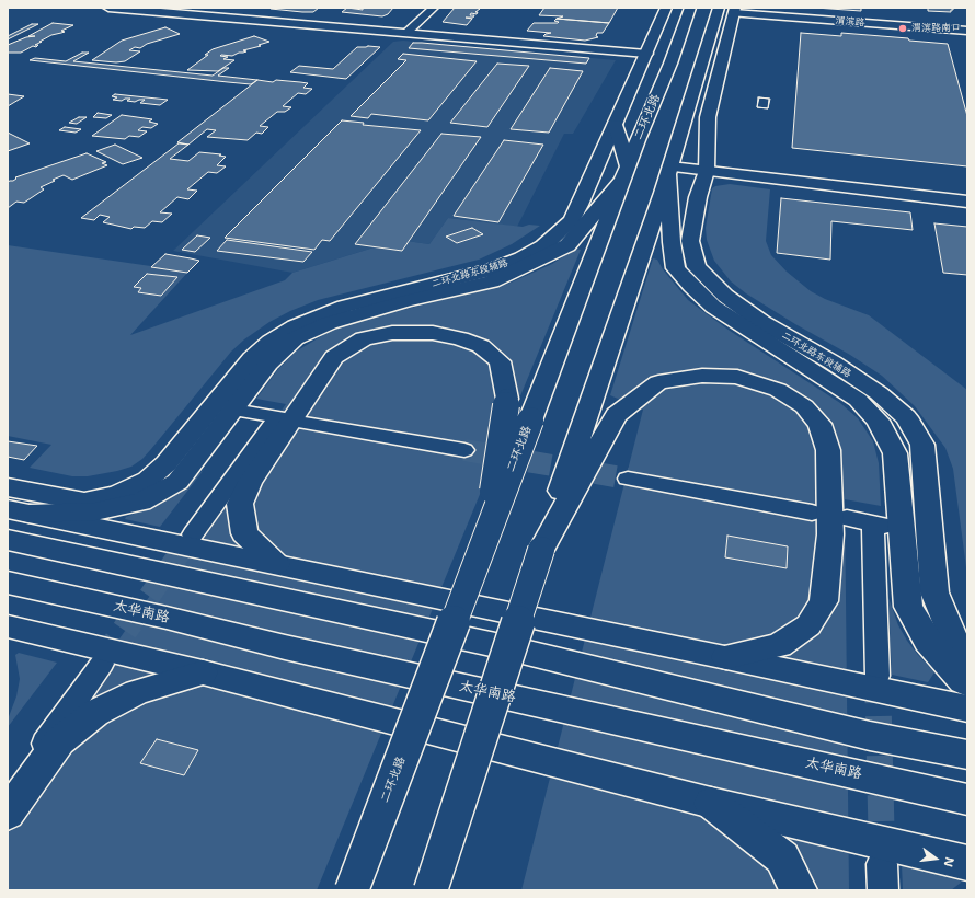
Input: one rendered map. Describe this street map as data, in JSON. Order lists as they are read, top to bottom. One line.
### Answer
{"streets":{"main road":["渭滨路","二环北路","二环北路东段辅路","太华南路"]},"crossings":[["渭滨路","二环北路东段辅路"]],"places":["渭滨路南口"],"north":"right"}
